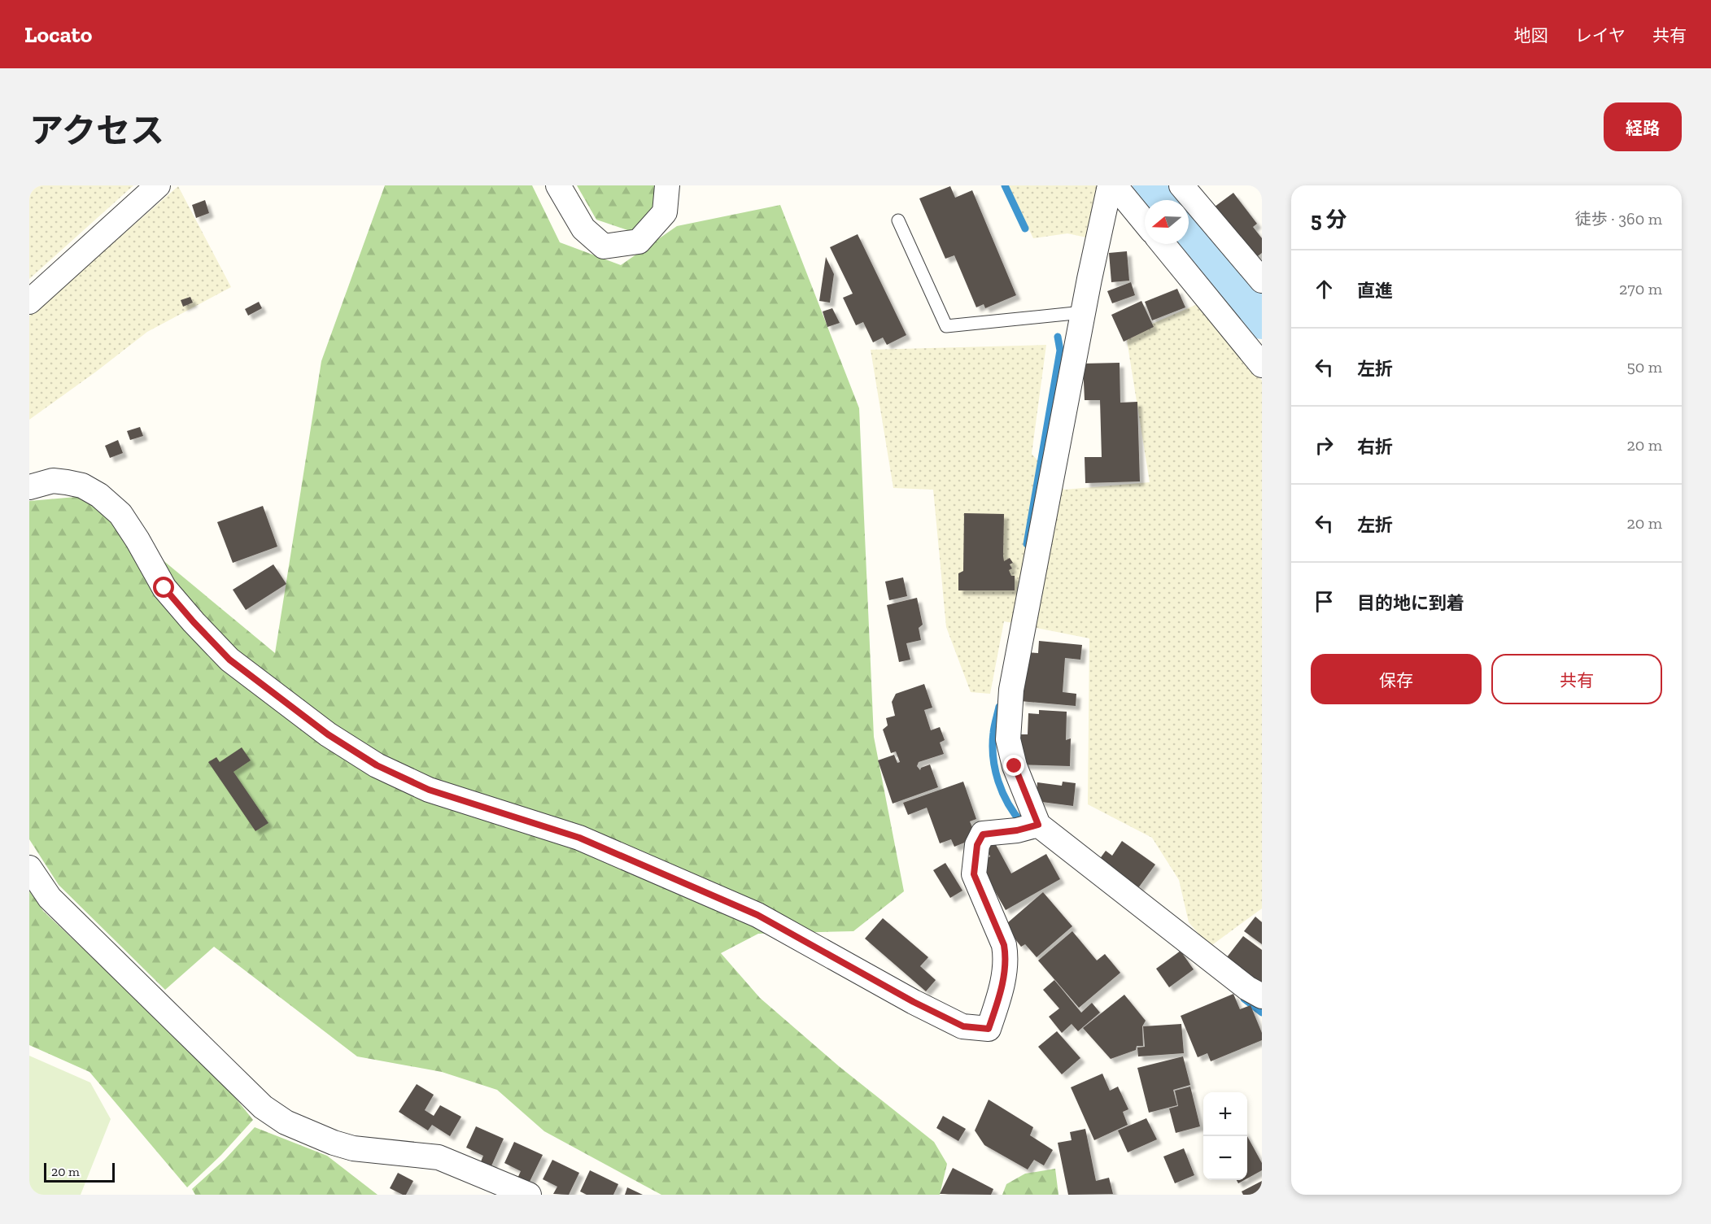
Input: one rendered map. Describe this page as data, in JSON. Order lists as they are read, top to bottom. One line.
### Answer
{"scale_bar":"20 m","north":"left","page":{"header":"Locato","nav":["地図","レイヤ","共有"],"title":"アクセス","buttons":["経路",["保存","共有"]],"heading":["5 分","徒歩 · 360 m"],"list":[["直進","270 m"],["左折","50 m"],["右折","20 m"],["左折","20 m"],"目的地に到着"],"map_buttons":["+","−"],"scale":"20 m"}}
